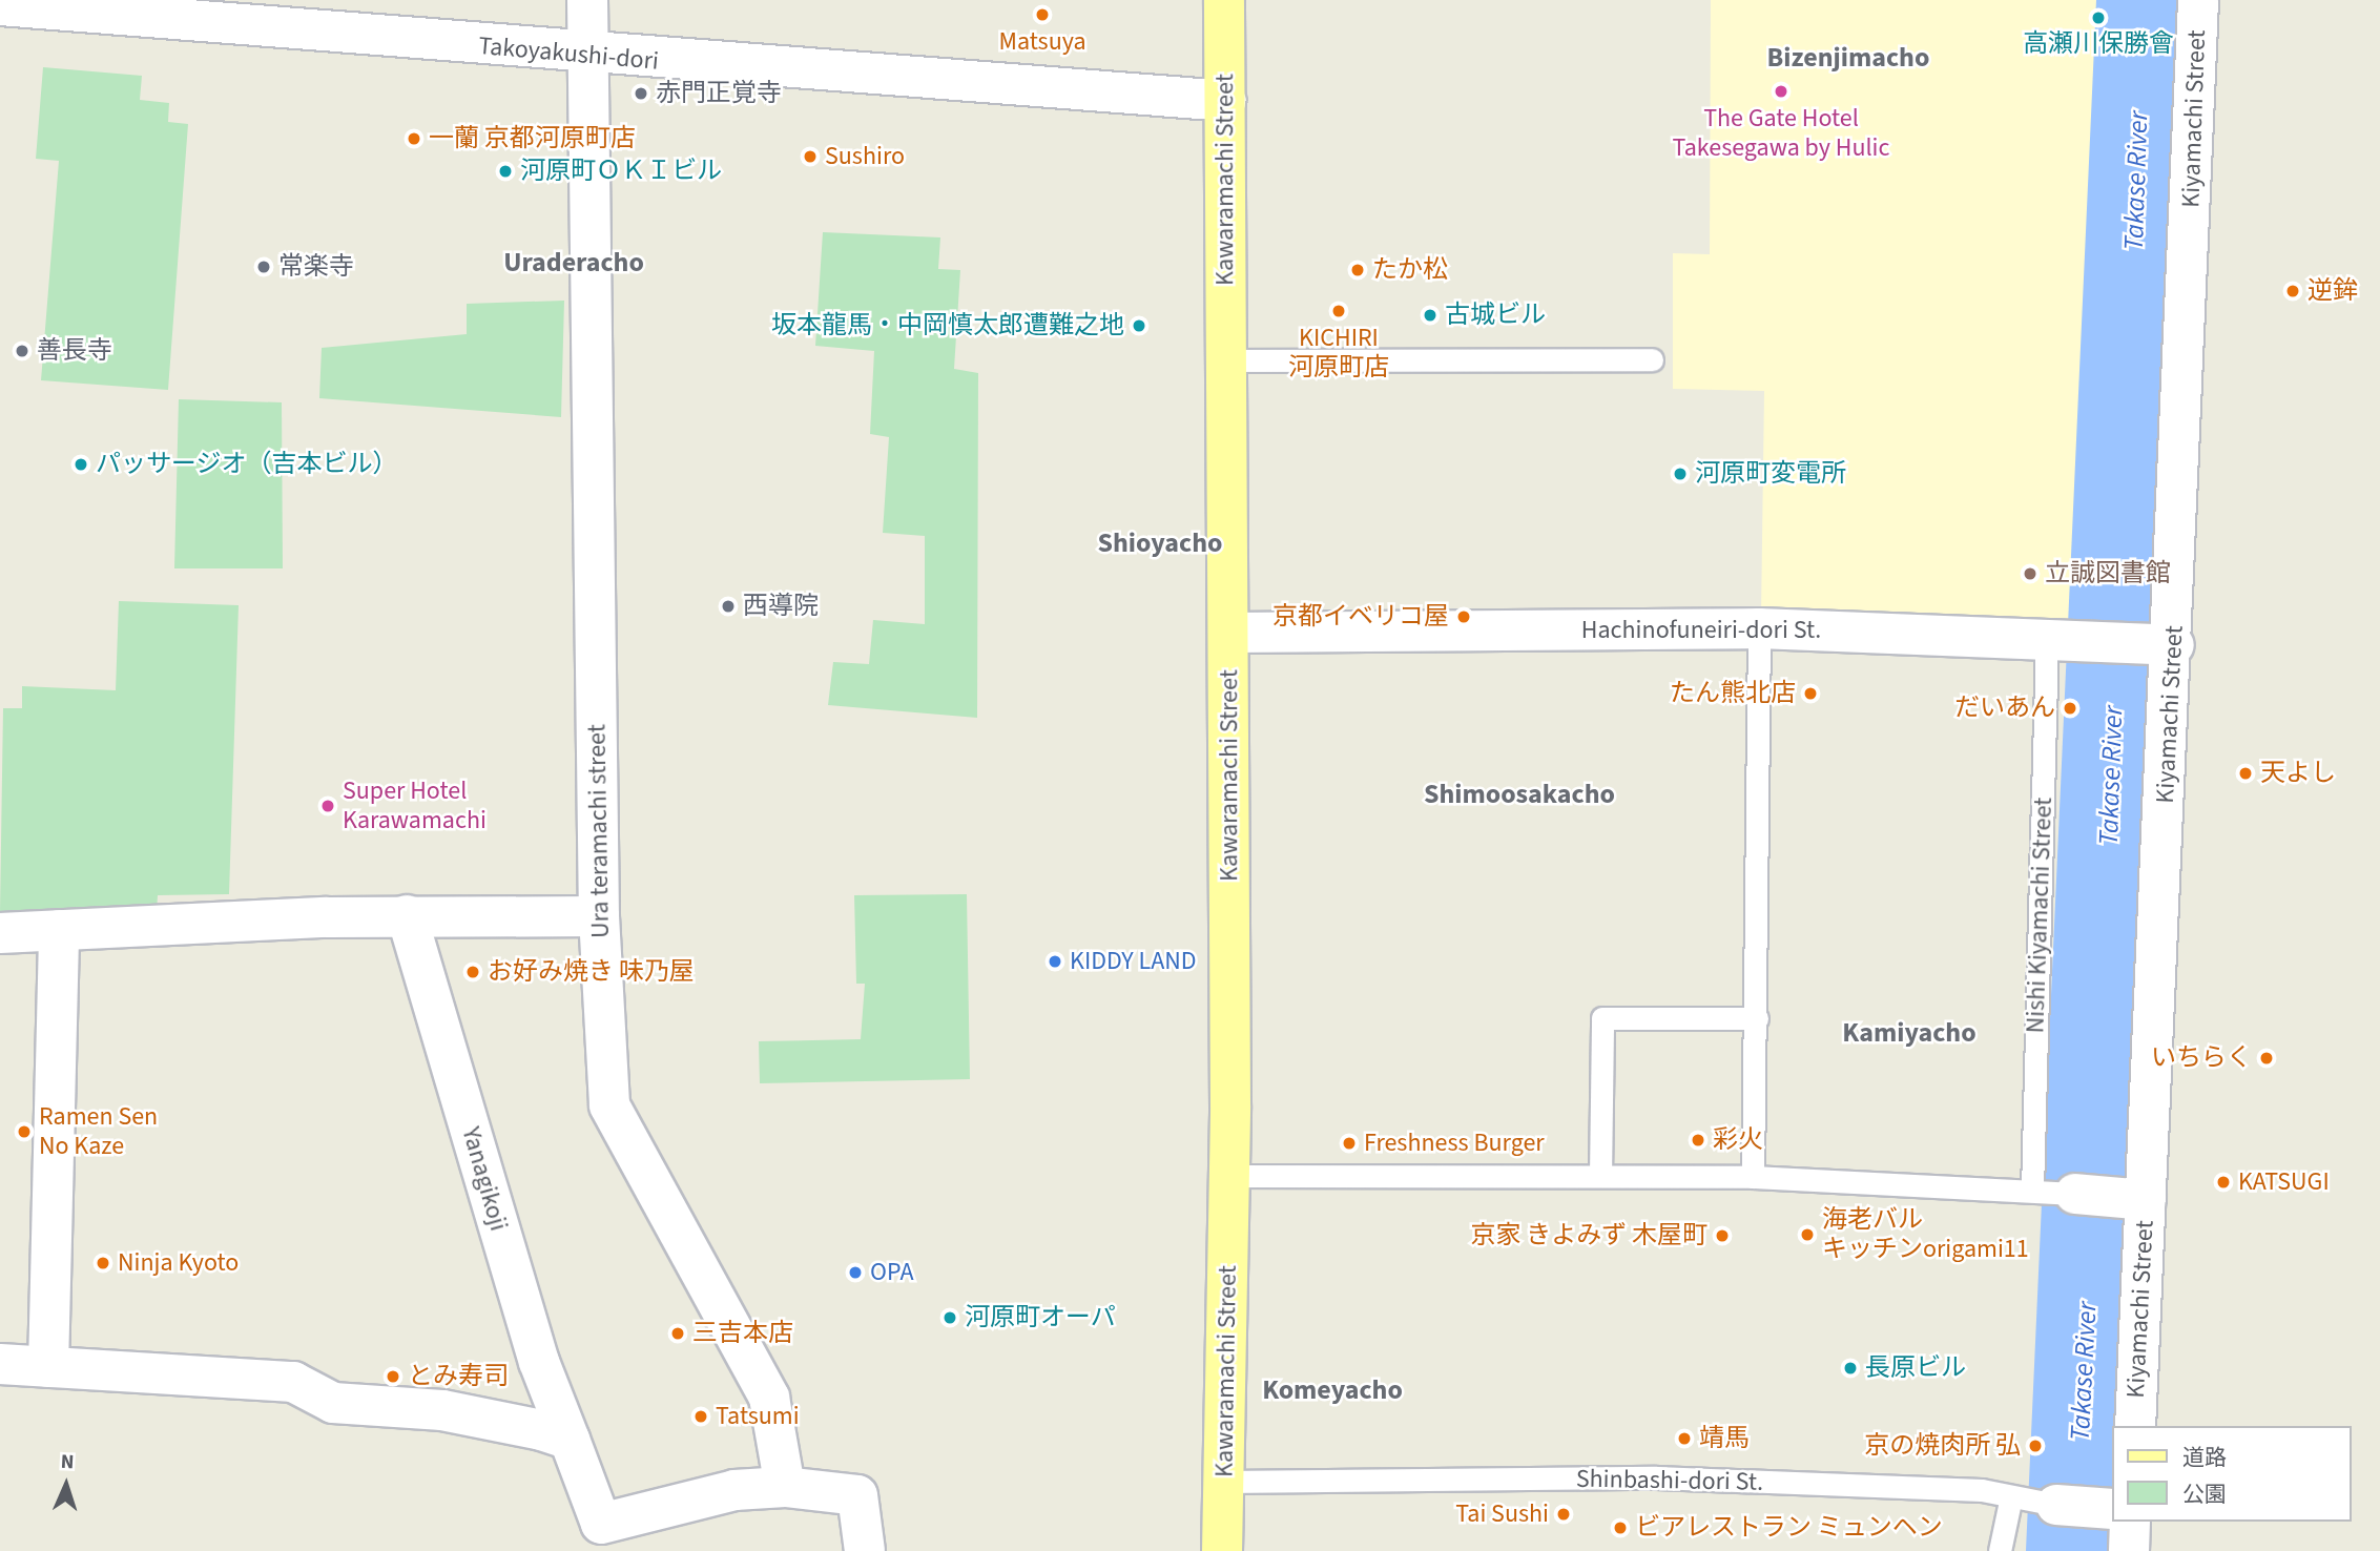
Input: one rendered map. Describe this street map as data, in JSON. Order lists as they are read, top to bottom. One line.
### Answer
{"streets":{"main road":["Kawaramachi Street"],"street":["Takoyakushi-dori","Kiyamachi Street","Hachinofuneiri-dori St.","Ura teramachi street","Yanagikoji"],"lane":["Nishi Kiyamachi Street","Shinbashi-dori St."]},"crossings":[["Takoyakushi-dori","Kawaramachi Street"],["Takoyakushi-dori","Ura teramachi street"],["Kiyamachi Street","Hachinofuneiri-dori St."],["Kawaramachi Street","Hachinofuneiri-dori St."],["Kawaramachi Street","Shinbashi-dori St."],["Hachinofuneiri-dori St.","Nishi Kiyamachi Street"],["Ura teramachi street","Yanagikoji"]],"districts":["Bizenjimacho","Uraderacho","Shioyacho","Shimoosakacho","Kamiyacho","Komeyacho"],"water":["Takase River"],"places":["Matsuya","高瀬川保勝會","The Gate Hotel Takesegawa by Hulic","赤門正覚寺","一蘭 京都河原町店","Sushiro","河原町ＯＫＩビル","常楽寺","たか松","逆鉾","KICHIRI 河原町店","古城ビル","坂本龍馬・中岡慎太郎遭難之地","善長寺","パッサージオ（吉本ビル）","河原町変電所","立誠図書館","西導院","京都イベリコ屋","たん熊北店","だいあん","天よし","Super Hotel Karawamachi","KIDDY LAND","お好み焼き 味乃屋","いちらく","Ramen Sen No Kaze","彩火","Freshness Burger","KATSUGI","海老バル キッチンorigami11","京家 きよみず 木屋町","Ninja Kyoto","OPA","河原町オーパ","三吉本店","長原ビル","とみ寿司","Tatsumi","靖馬","京の焼肉所 弘","Tai Sushi","ビアレストラン ミュンヘン"],"legend":["道路","公園"],"north":"top"}
